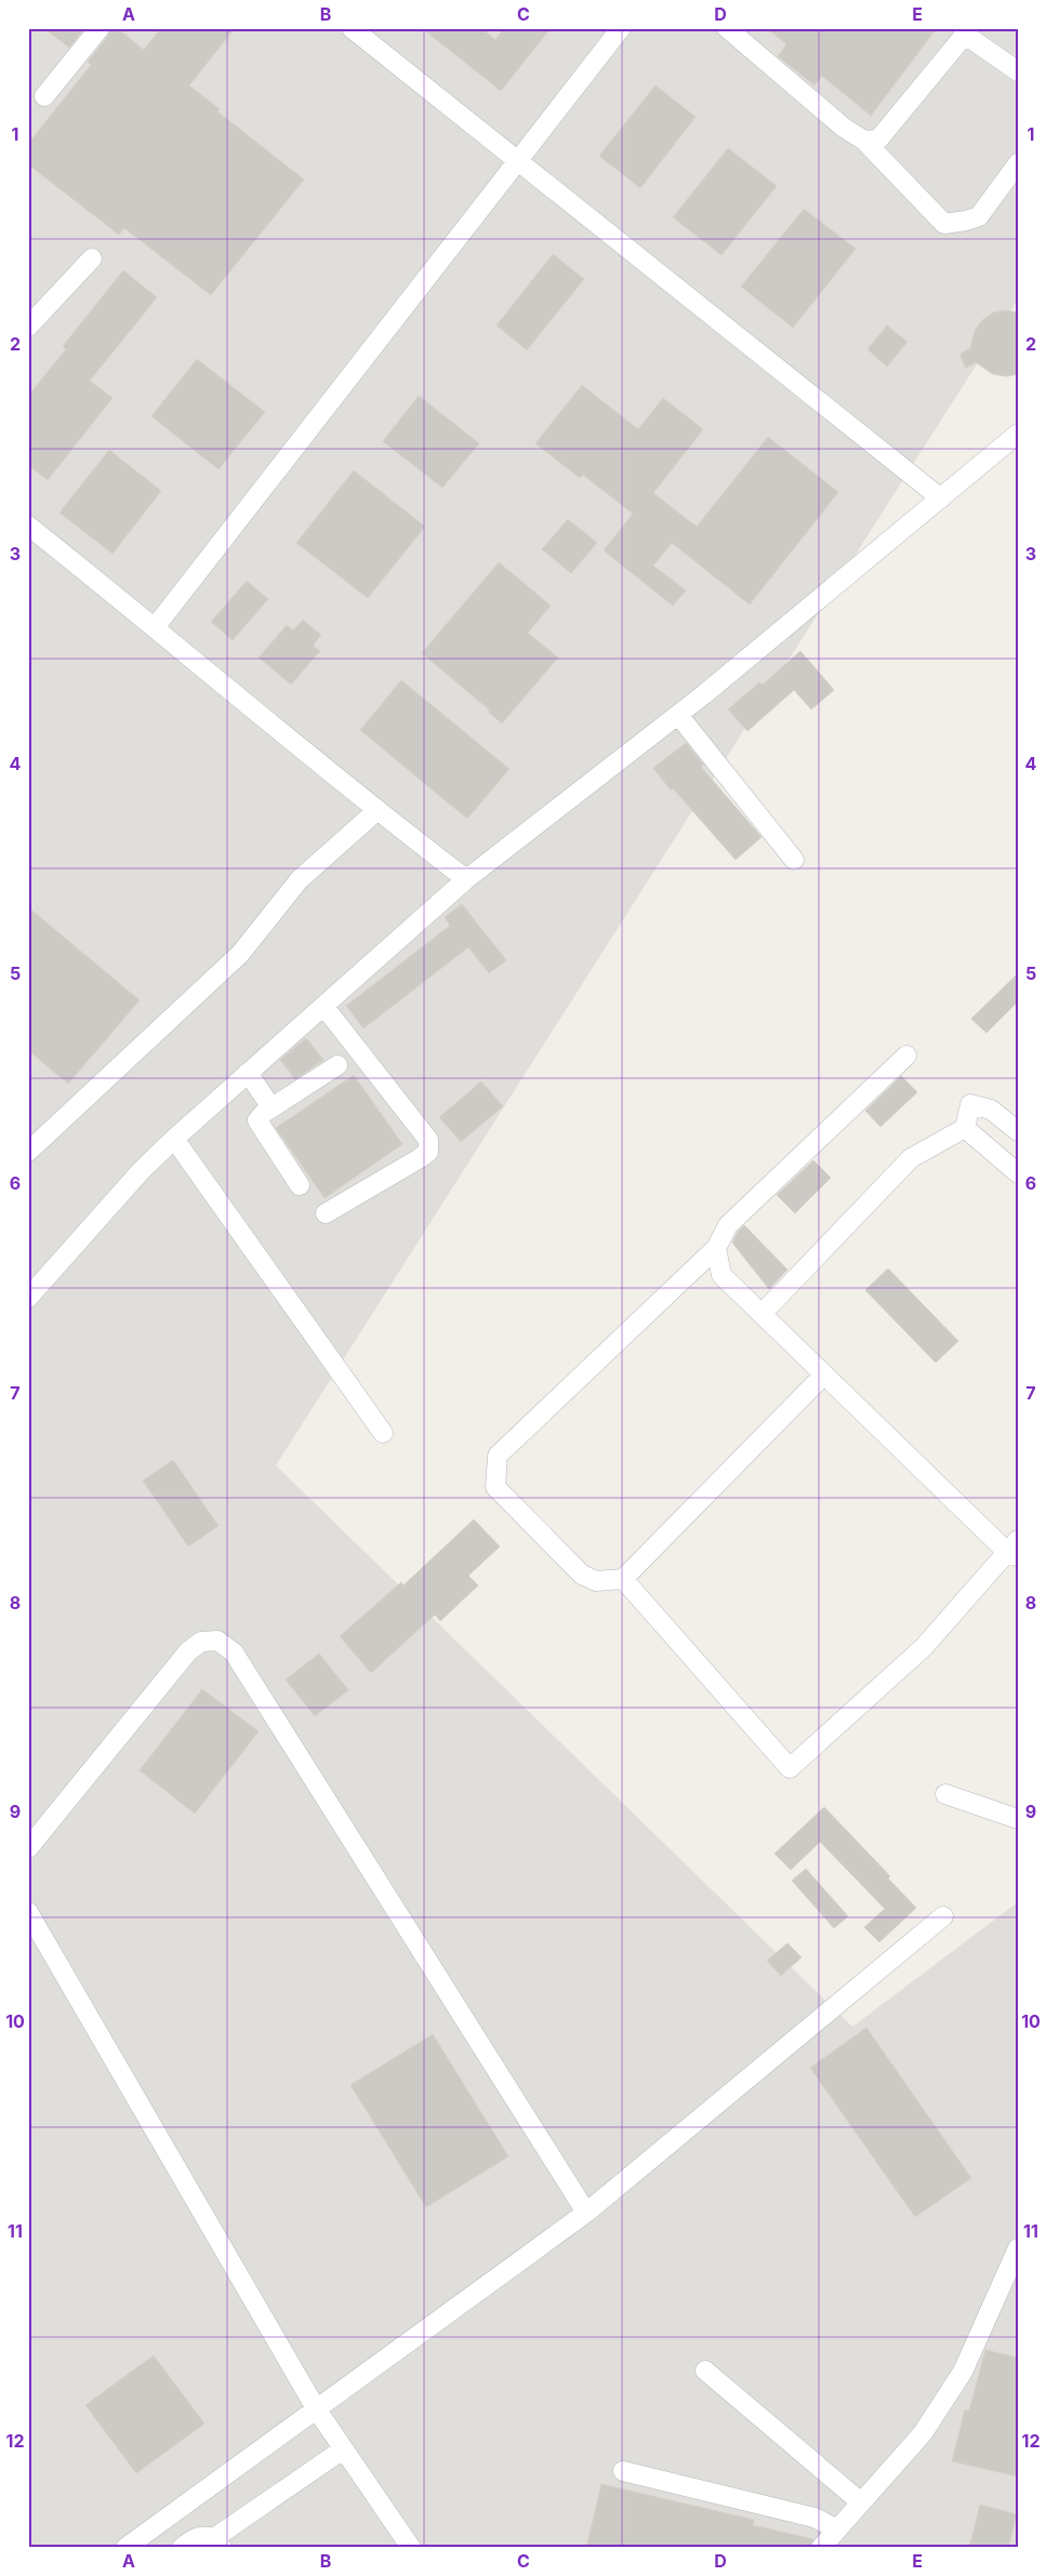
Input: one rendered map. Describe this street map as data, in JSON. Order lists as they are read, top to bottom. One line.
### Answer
{"grid":{"columns":["A","B","C","D","E"],"rows":["1","2","3","4","5","6","7","8","9","10","11","12"]}}
